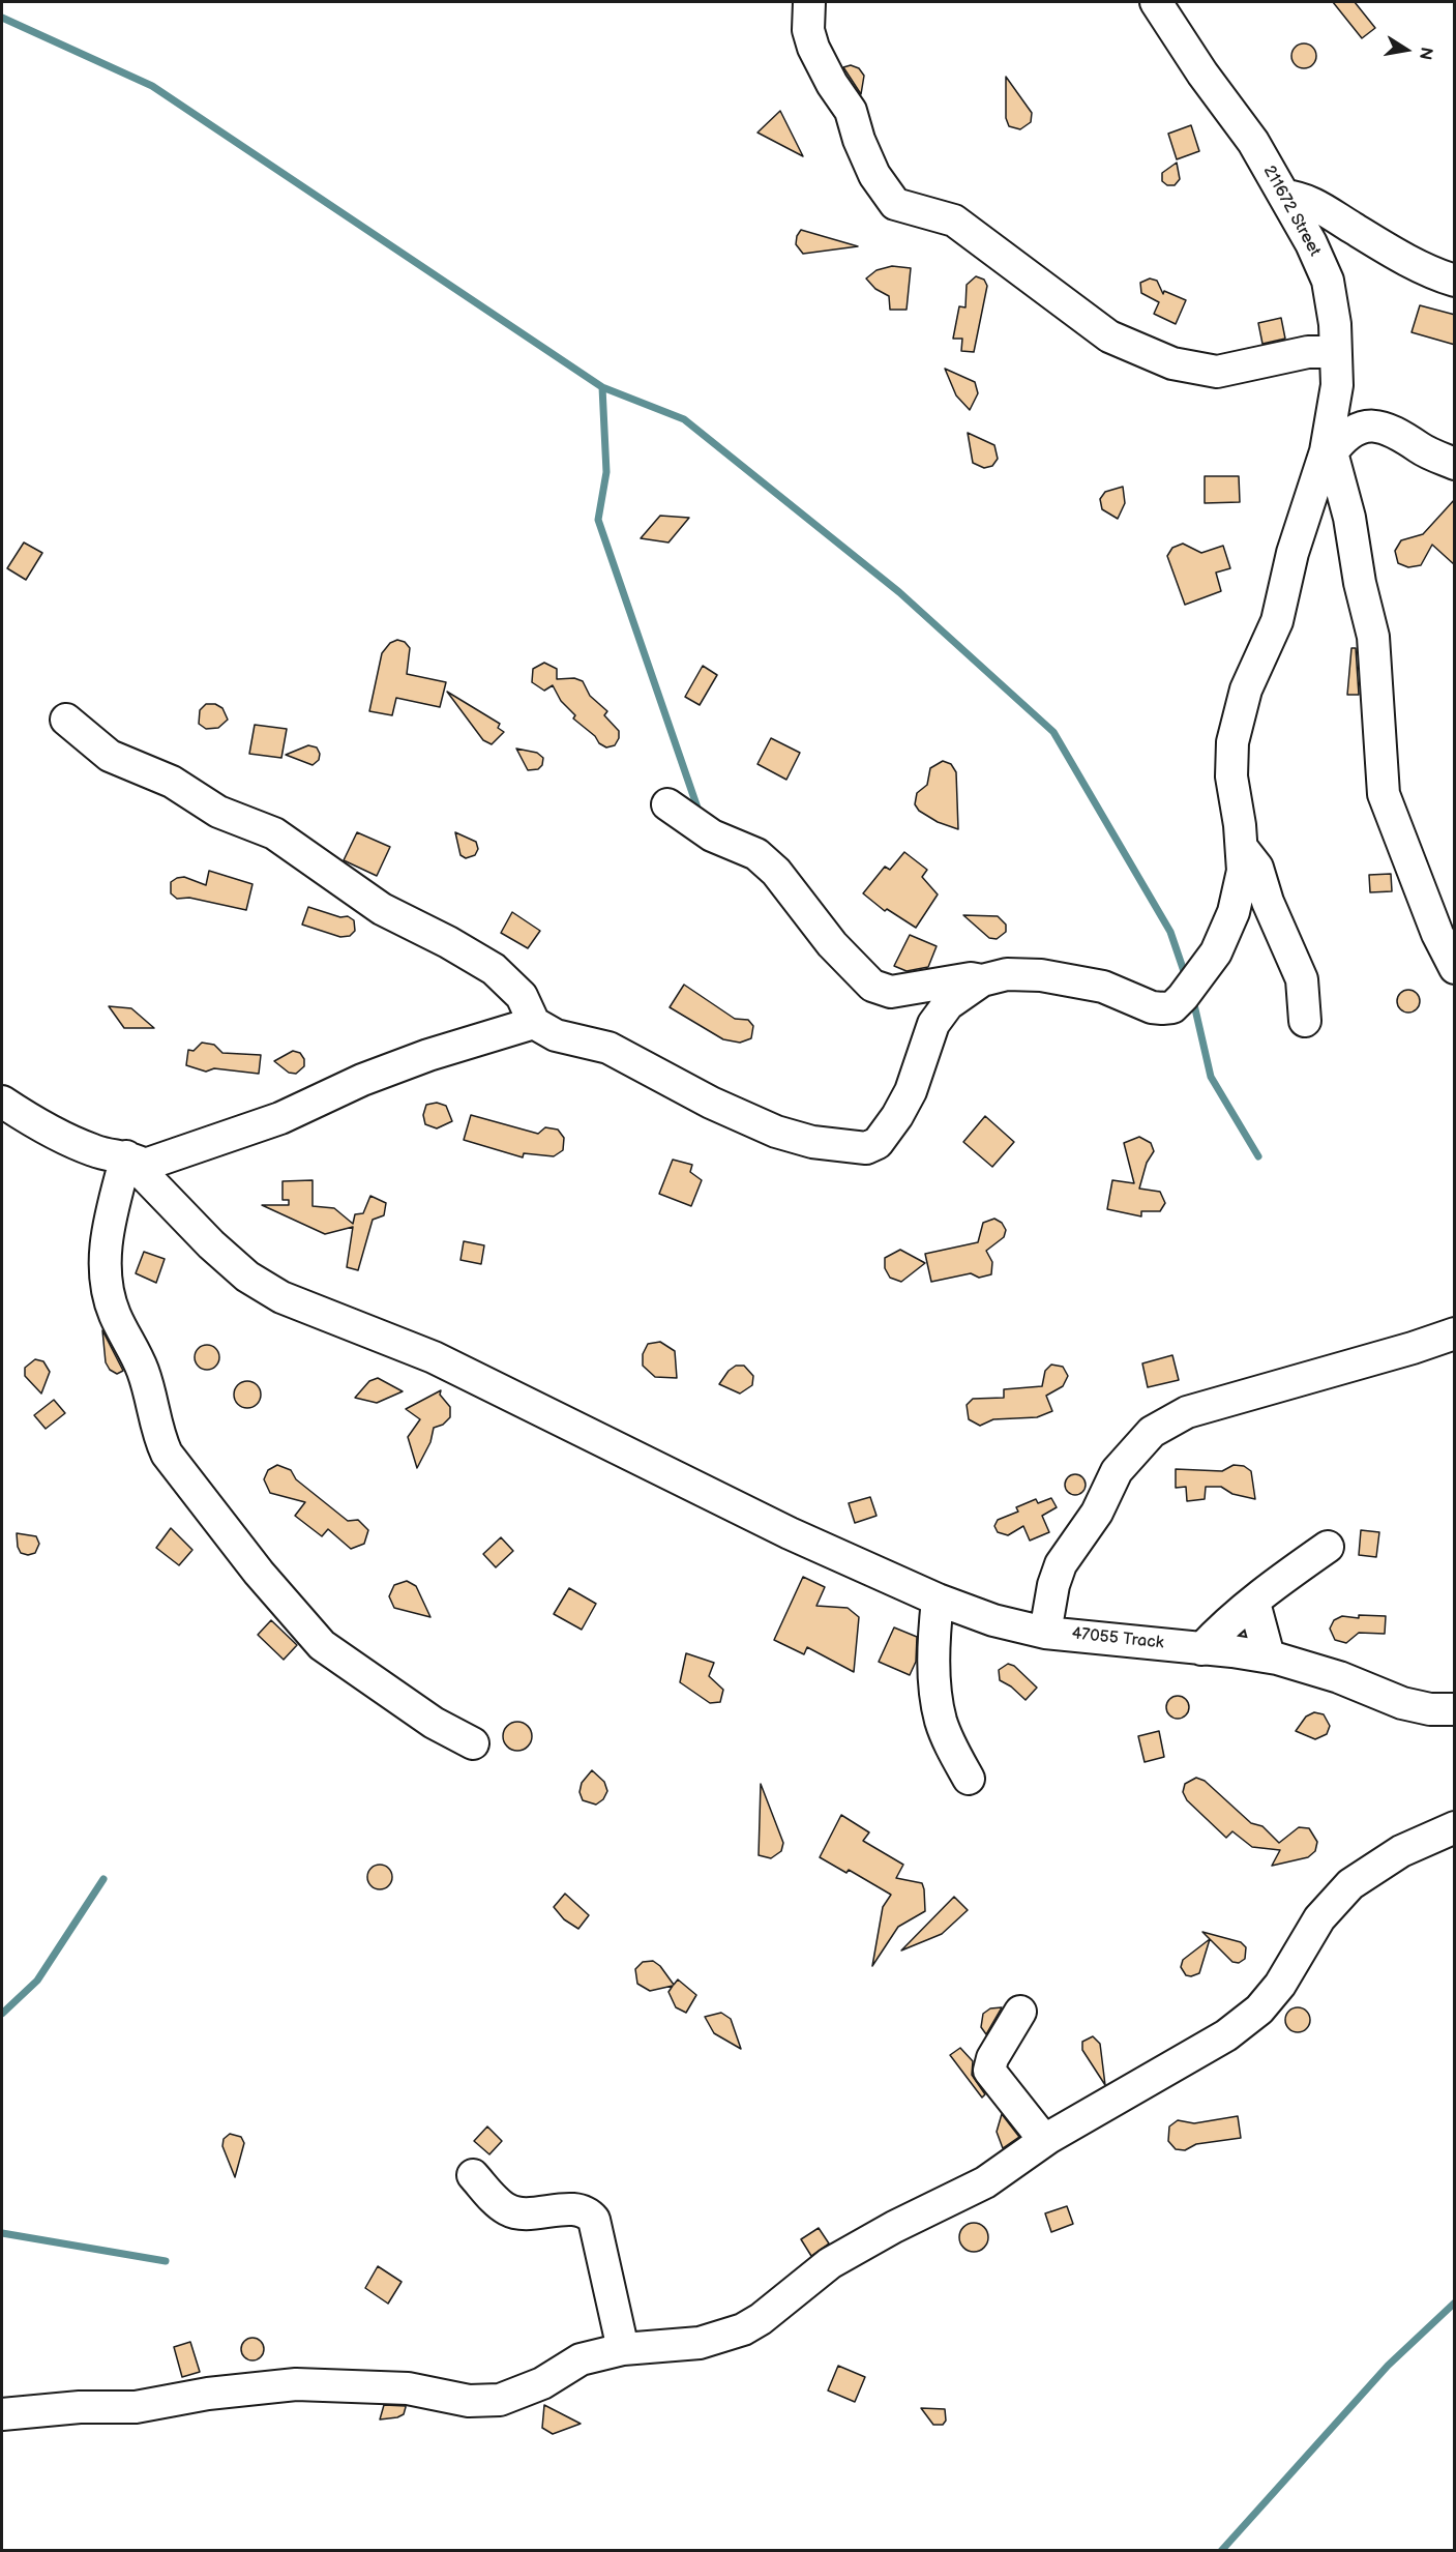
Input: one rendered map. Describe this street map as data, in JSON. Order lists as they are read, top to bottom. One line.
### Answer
{"streets":{"street":["211672 Street","47055 Track"]},"north":"right"}
